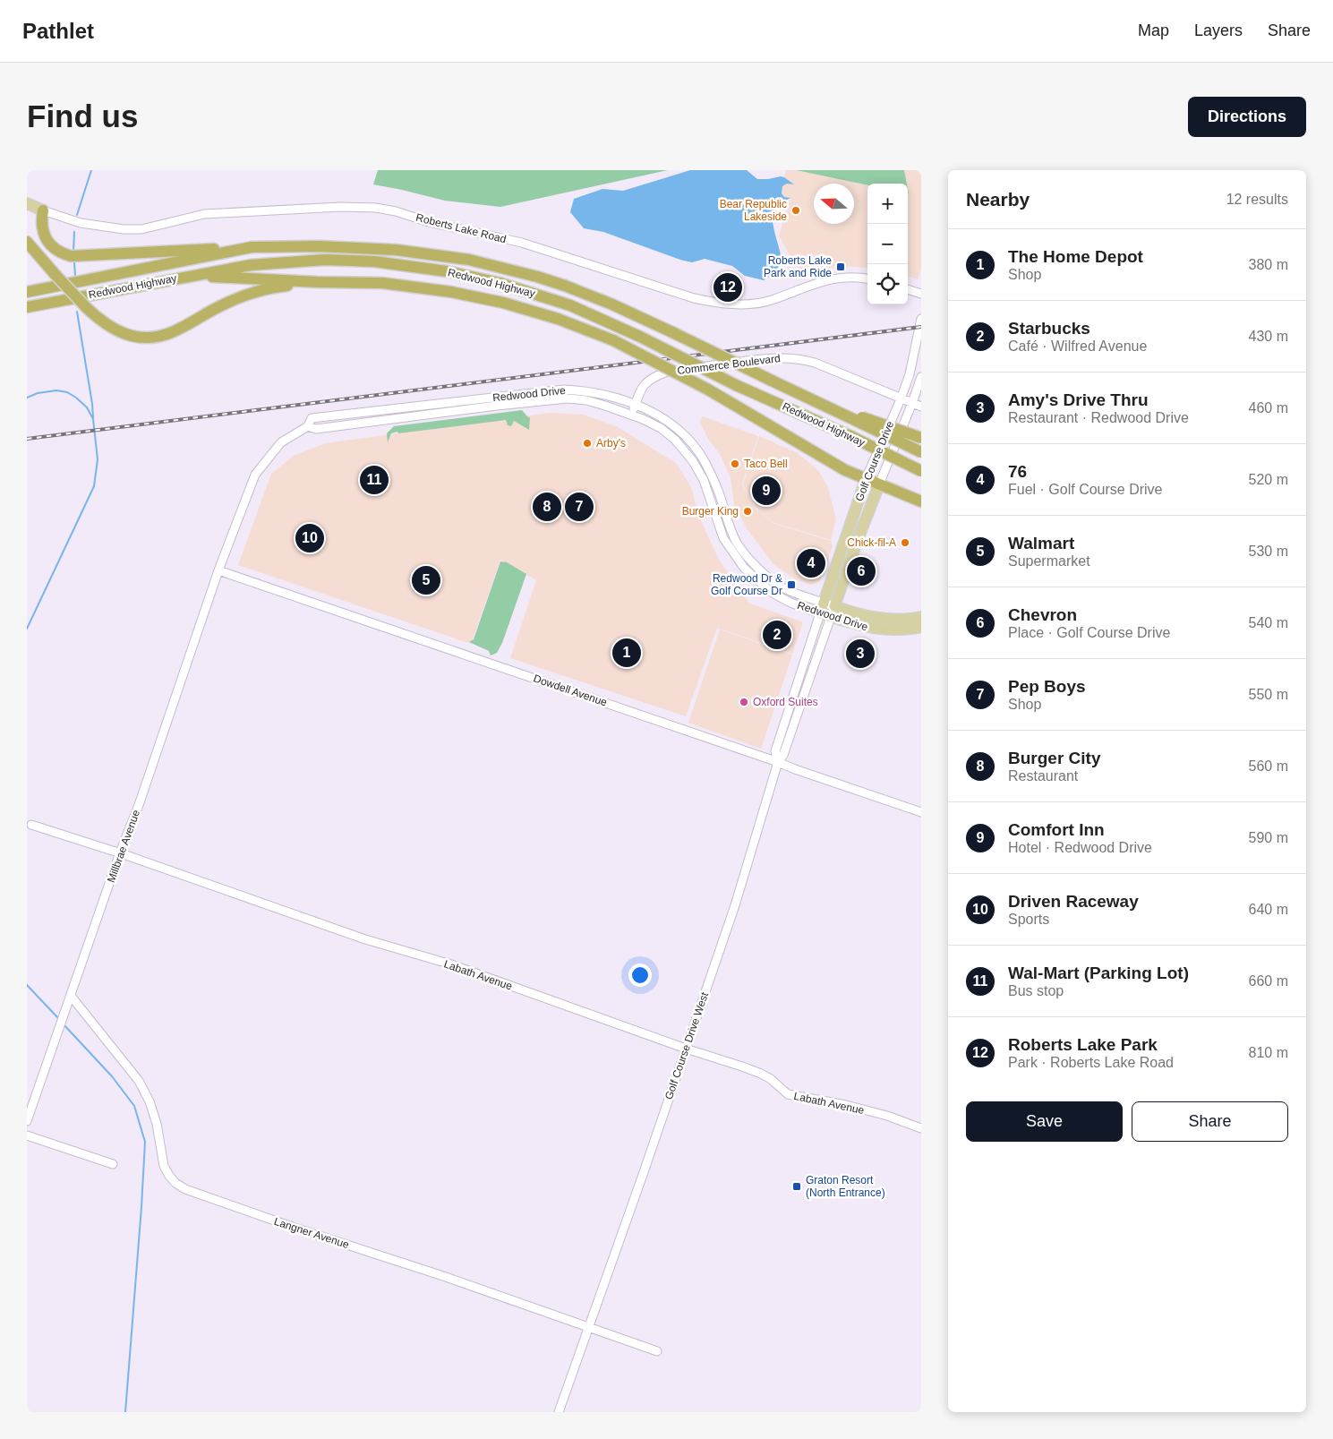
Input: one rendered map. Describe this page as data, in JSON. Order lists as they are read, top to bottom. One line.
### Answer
{"streets":{"highway":["Redwood Highway"],"main road":["Redwood Drive","Golf Course Drive"],"street":["Roberts Lake Road","Commerce Boulevard","Dowdell Avenue","Millbrae Avenue","Labath Avenue","Golf Course Drive West","Langner Avenue"]},"crossings":[["Commerce Boulevard","Redwood Drive"],["Commerce Boulevard","Golf Course Drive"],["Redwood Drive","Golf Course Drive"],["Redwood Drive","Dowdell Avenue"],["Redwood Drive","Millbrae Avenue"],["Redwood Drive","Golf Course Drive West"],["Golf Course Drive","Golf Course Drive West"],["Dowdell Avenue","Millbrae Avenue"],["Dowdell Avenue","Golf Course Drive West"],["Millbrae Avenue","Labath Avenue"],["Millbrae Avenue","Langner Avenue"],["Labath Avenue","Golf Course Drive West"],["Golf Course Drive West","Langner Avenue"]],"places":{"other":["Bear Republic Lakeside","Arby's","Taco Bell","Burger King","Chick-fil-A","Oxford Suites"],"transit":["Roberts Lake Park and Ride","Redwood Dr & Golf Course Dr","Graton Resort (North Entrance)"]},"north":"left","page":{"header":"Pathlet","nav":["Map","Layers","Share"],"buttons":["Directions",["Save","Share"]],"title":"Find us","heading":["Nearby","12 results"],"map_buttons":["+","−"],"list":[{"mark":"1","name":"The Home Depot","note":"Shop","value":"380 m"},{"mark":"2","name":"Starbucks","note":"Café · Wilfred Avenue","value":"430 m"},{"mark":"3","name":"Amy's Drive Thru","note":"Restaurant · Redwood Drive","value":"460 m"},{"mark":"4","name":"76","note":"Fuel · Golf Course Drive","value":"520 m"},{"mark":"5","name":"Walmart","note":"Supermarket","value":"530 m"},{"mark":"6","name":"Chevron","note":"Place · Golf Course Drive","value":"540 m"},{"mark":"7","name":"Pep Boys","note":"Shop","value":"550 m"},{"mark":"8","name":"Burger City","note":"Restaurant","value":"560 m"},{"mark":"9","name":"Comfort Inn","note":"Hotel · Redwood Drive","value":"590 m"},{"mark":"10","name":"Driven Raceway","note":"Sports","value":"640 m"},{"mark":"11","name":"Wal-Mart (Parking Lot)","note":"Bus stop","value":"660 m"},{"mark":"12","name":"Roberts Lake Park","note":"Park · Roberts Lake Road","value":"810 m"}],"pins":["12","11","9","7","8","10","4","6","5","2","1","3"]}}
